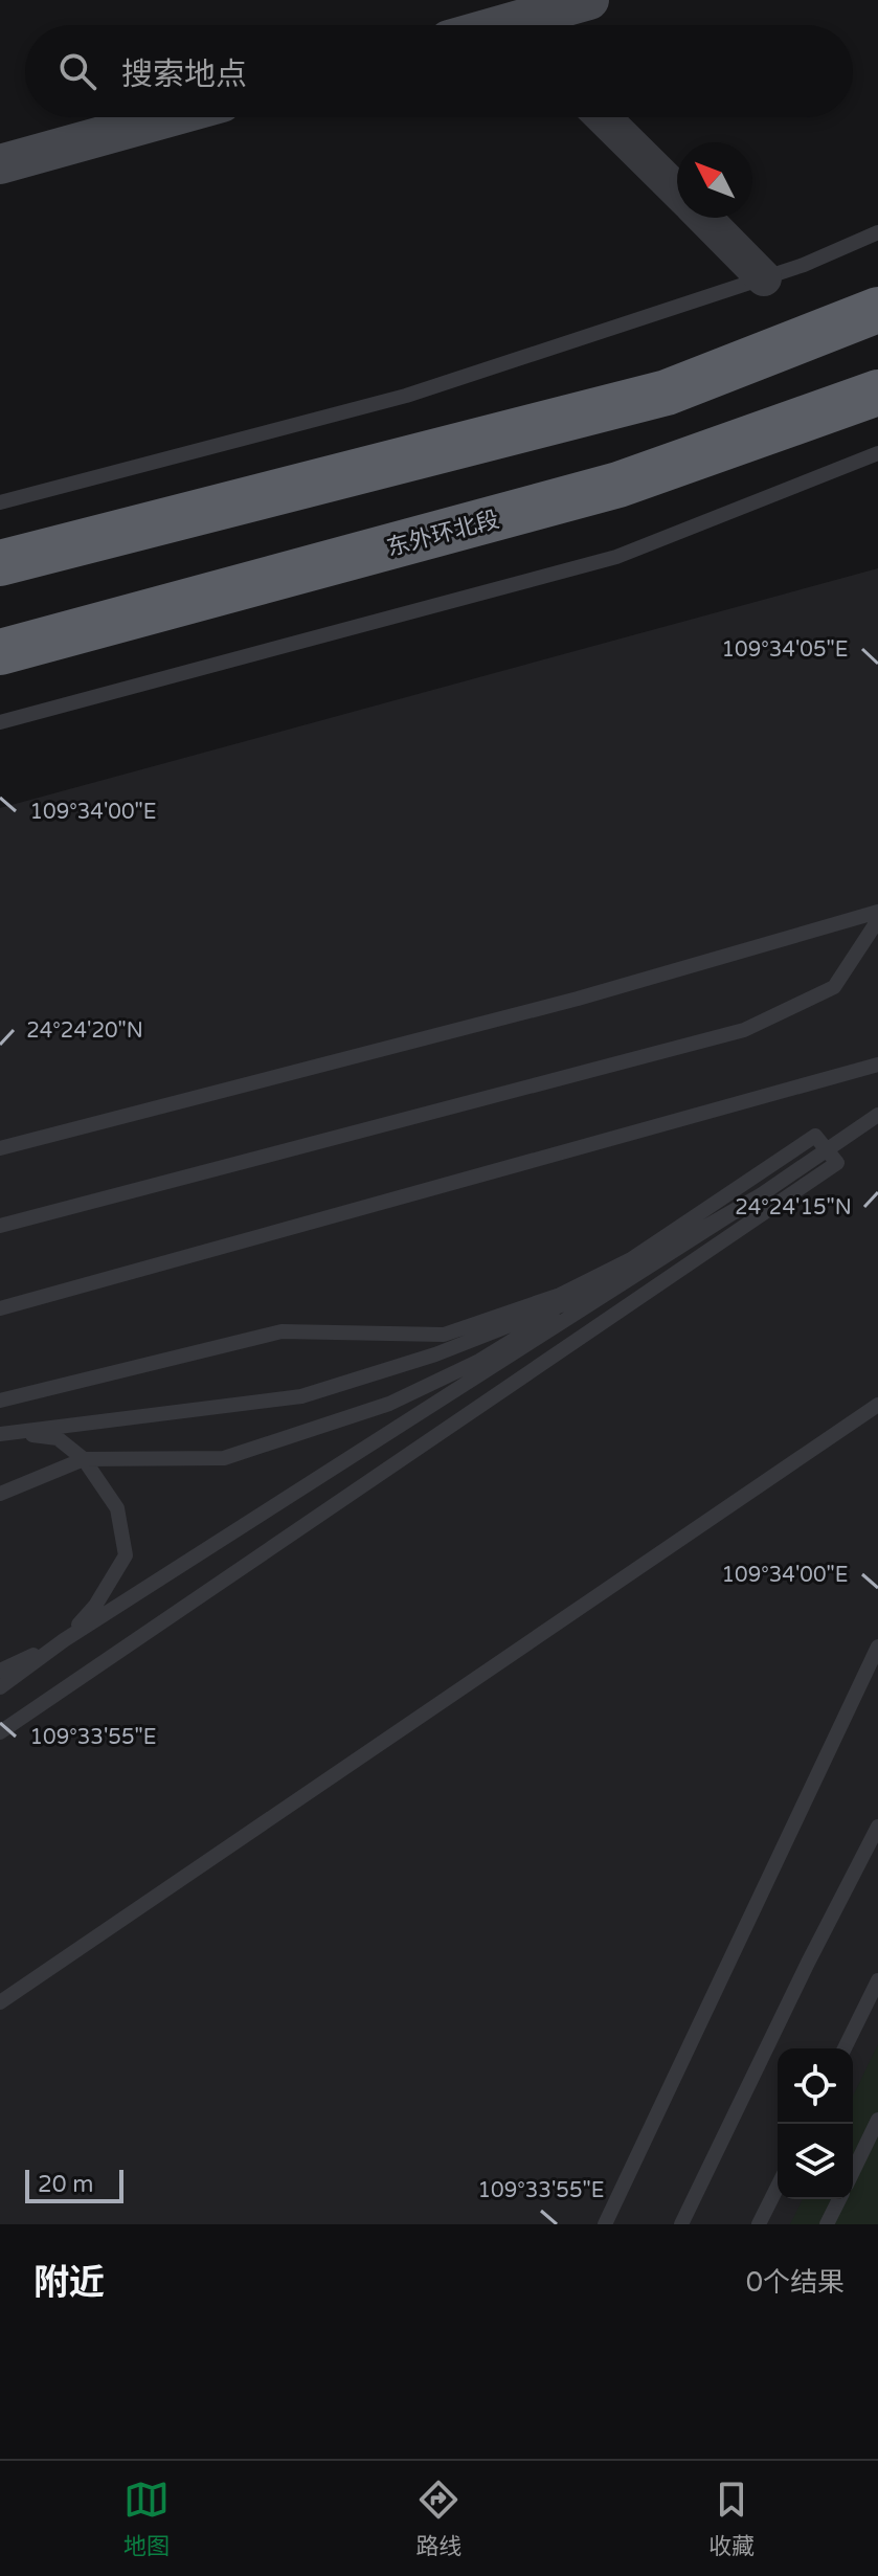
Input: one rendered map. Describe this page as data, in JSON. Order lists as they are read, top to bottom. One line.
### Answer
{"streets":{"highway":["东外环北段"]},"scale_bar":"20 m","north":"top left","page":{"search":"搜索地点","scale":"20 m","heading":["附近","0个结果"],"nav":["地图","路线","收藏"]},"coordinates":["109°34'05\"E","109°34'00\"E","24°24'20\"N","24°24'15\"N","109°33'55\"E"]}
